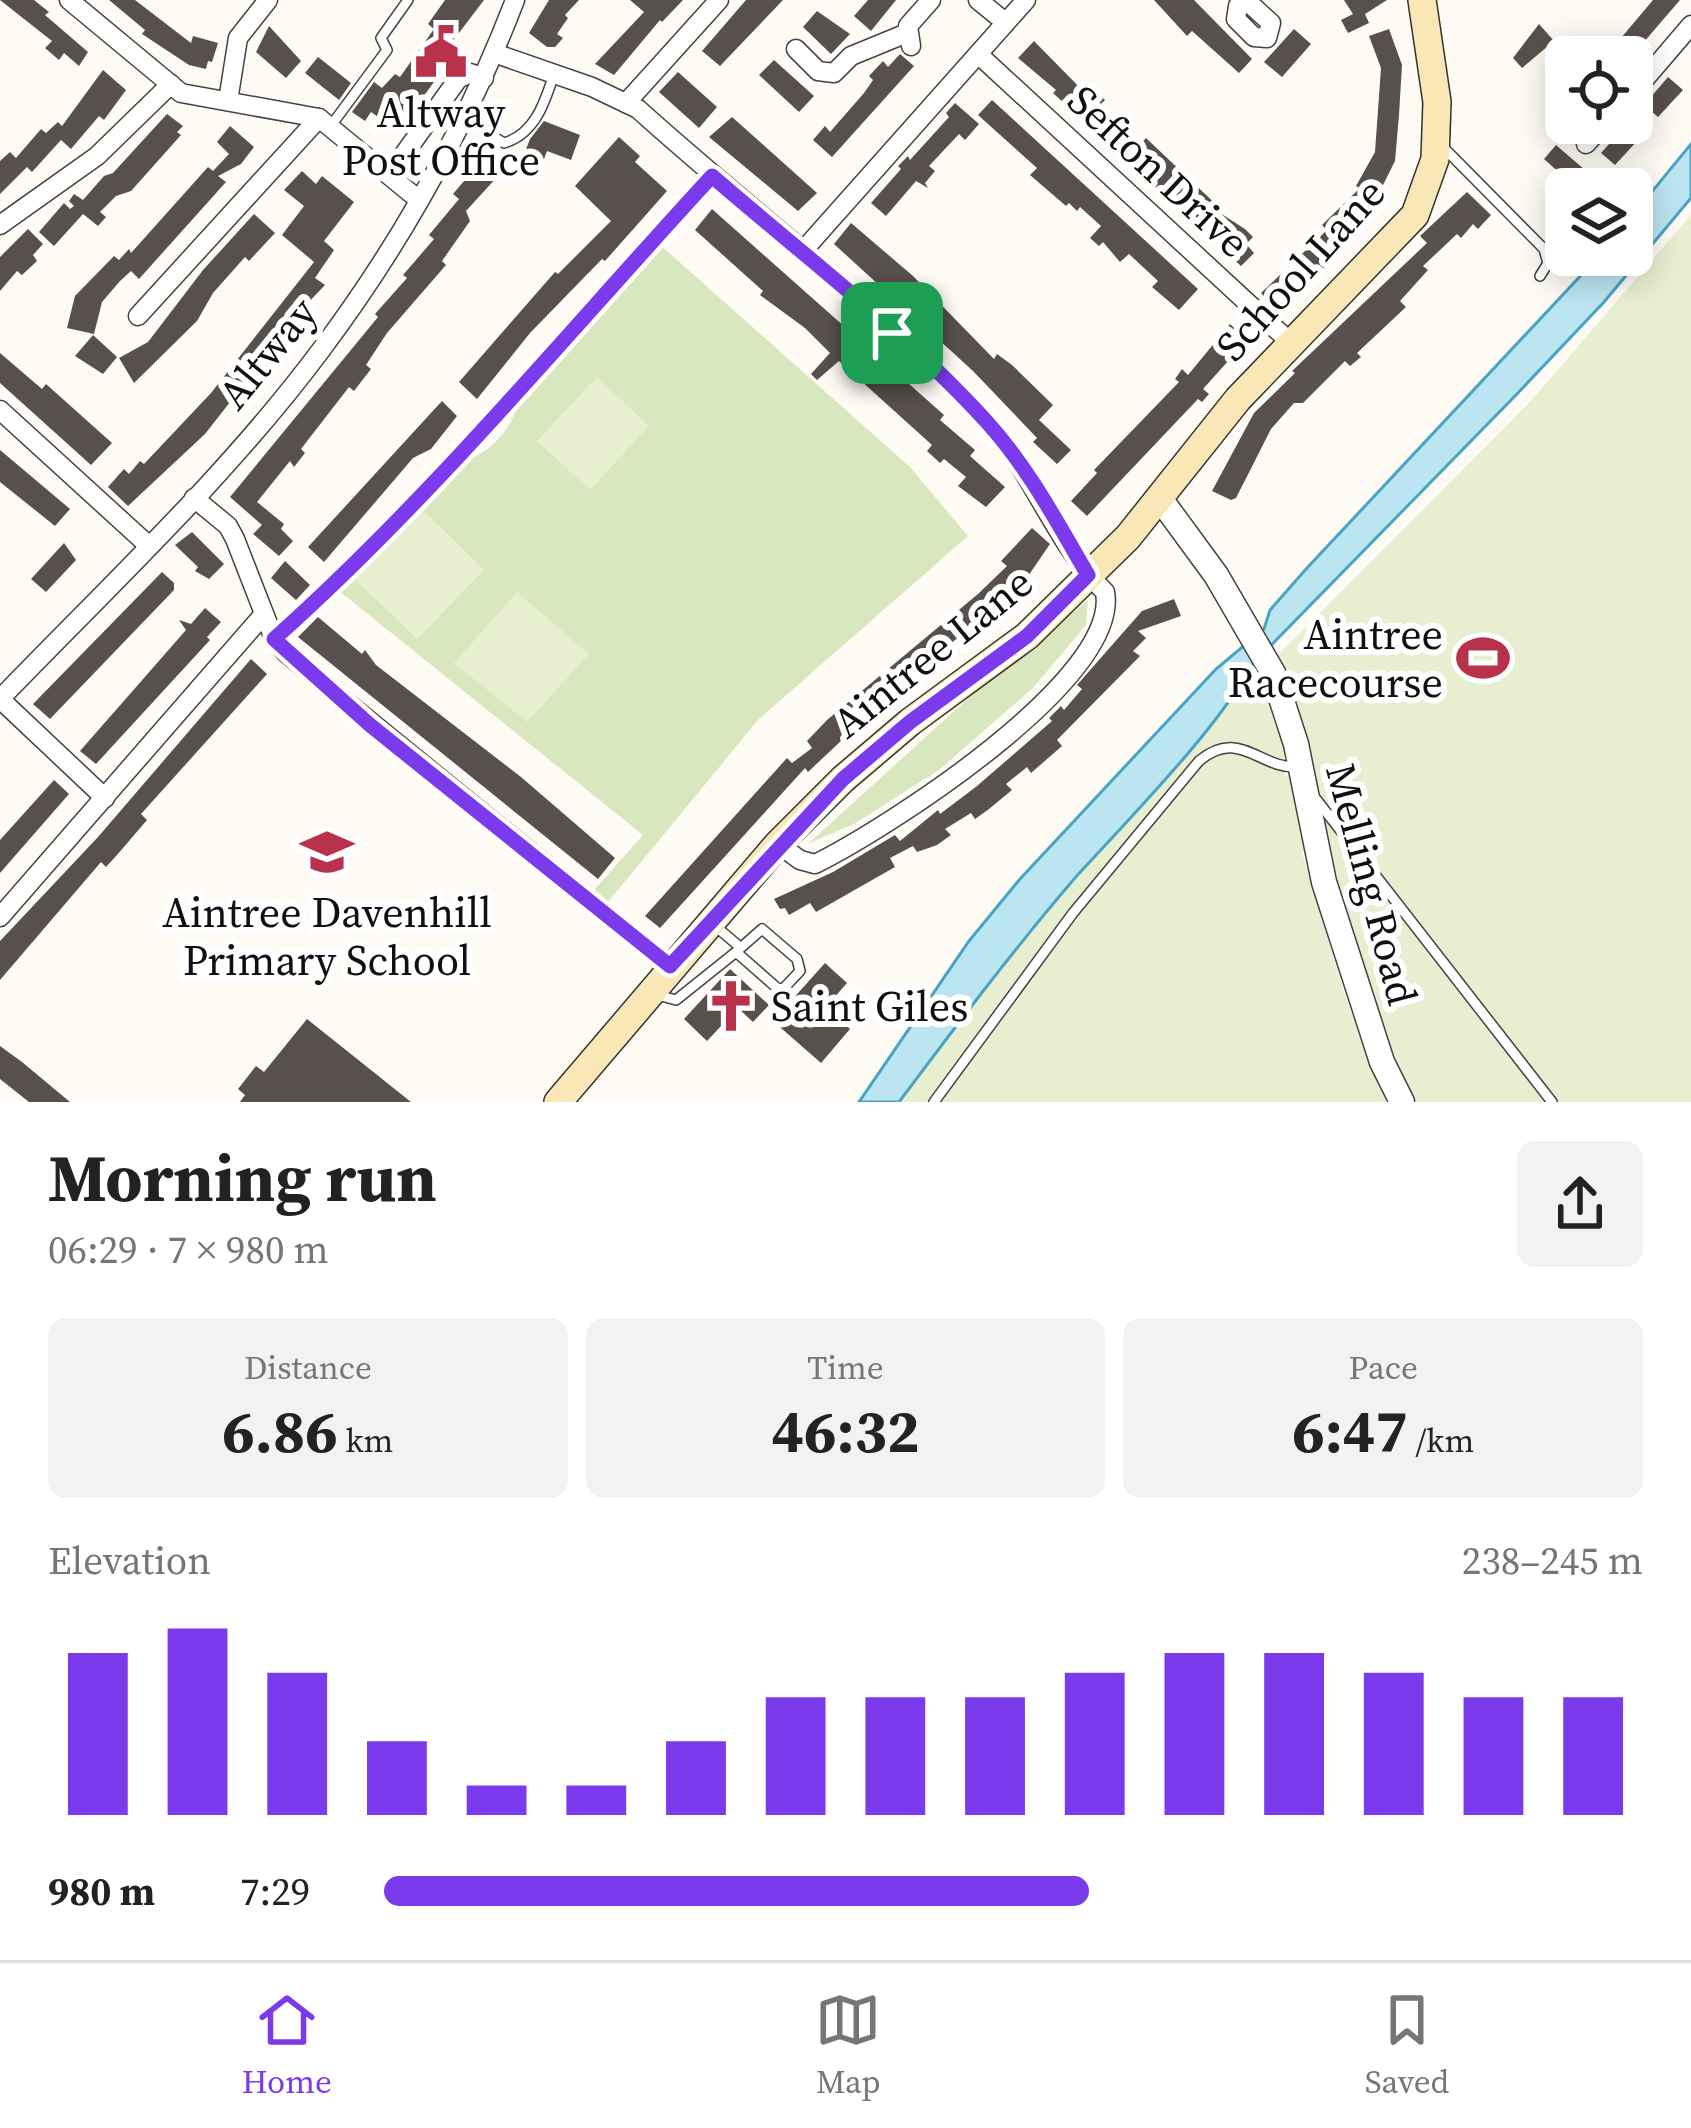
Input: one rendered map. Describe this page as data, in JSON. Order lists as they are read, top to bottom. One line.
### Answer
{"streets":{"main road":["School Lane","Aintree Lane"],"street":["Sefton Drive","Altway","Melling Road"]},"crossings":[["Sefton Drive","School Lane"],["School Lane","Aintree Lane"],["School Lane","Melling Road"],["Aintree Lane","Melling Road"]],"places":{"public building":["Altway Post Office"],"sports":["Aintree Racecourse"],"school or university":["Aintree Davenhill Primary School"],"church":["Saint Giles"]},"page":{"heading":["Morning run","06:29 · 7 × 980 m"],"stats":[["Distance","6.86 km"],["Time","46:32"],["Pace","6:47 /km"]],"chart":["Elevation","238–245 m"],"list":[{"name":"980 m","note":"7:29"}],"tabs":["Home","Map","Saved"]}}
